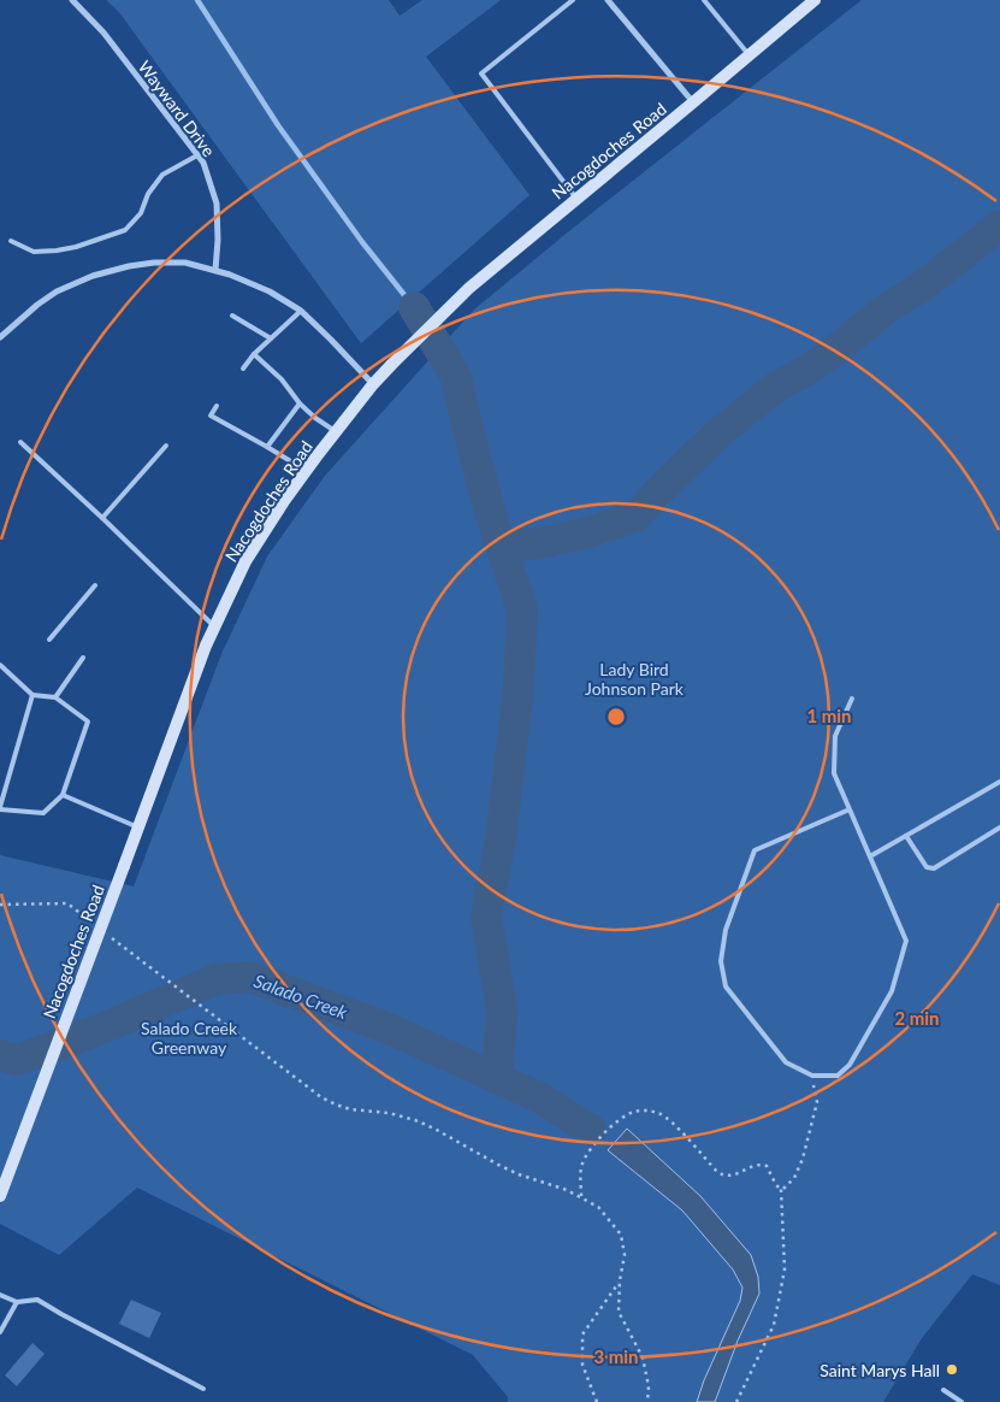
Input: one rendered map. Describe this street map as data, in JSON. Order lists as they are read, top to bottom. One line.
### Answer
{"streets":{"main road":["Nacogdoches Road"],"street":["Wayward Drive"]},"water":["Salado Creek"],"parks":["Lady Bird Johnson Park","Salado Creek Greenway"],"places":["Saint Marys Hall"],"rings":["1 min","2 min","3 min"]}
